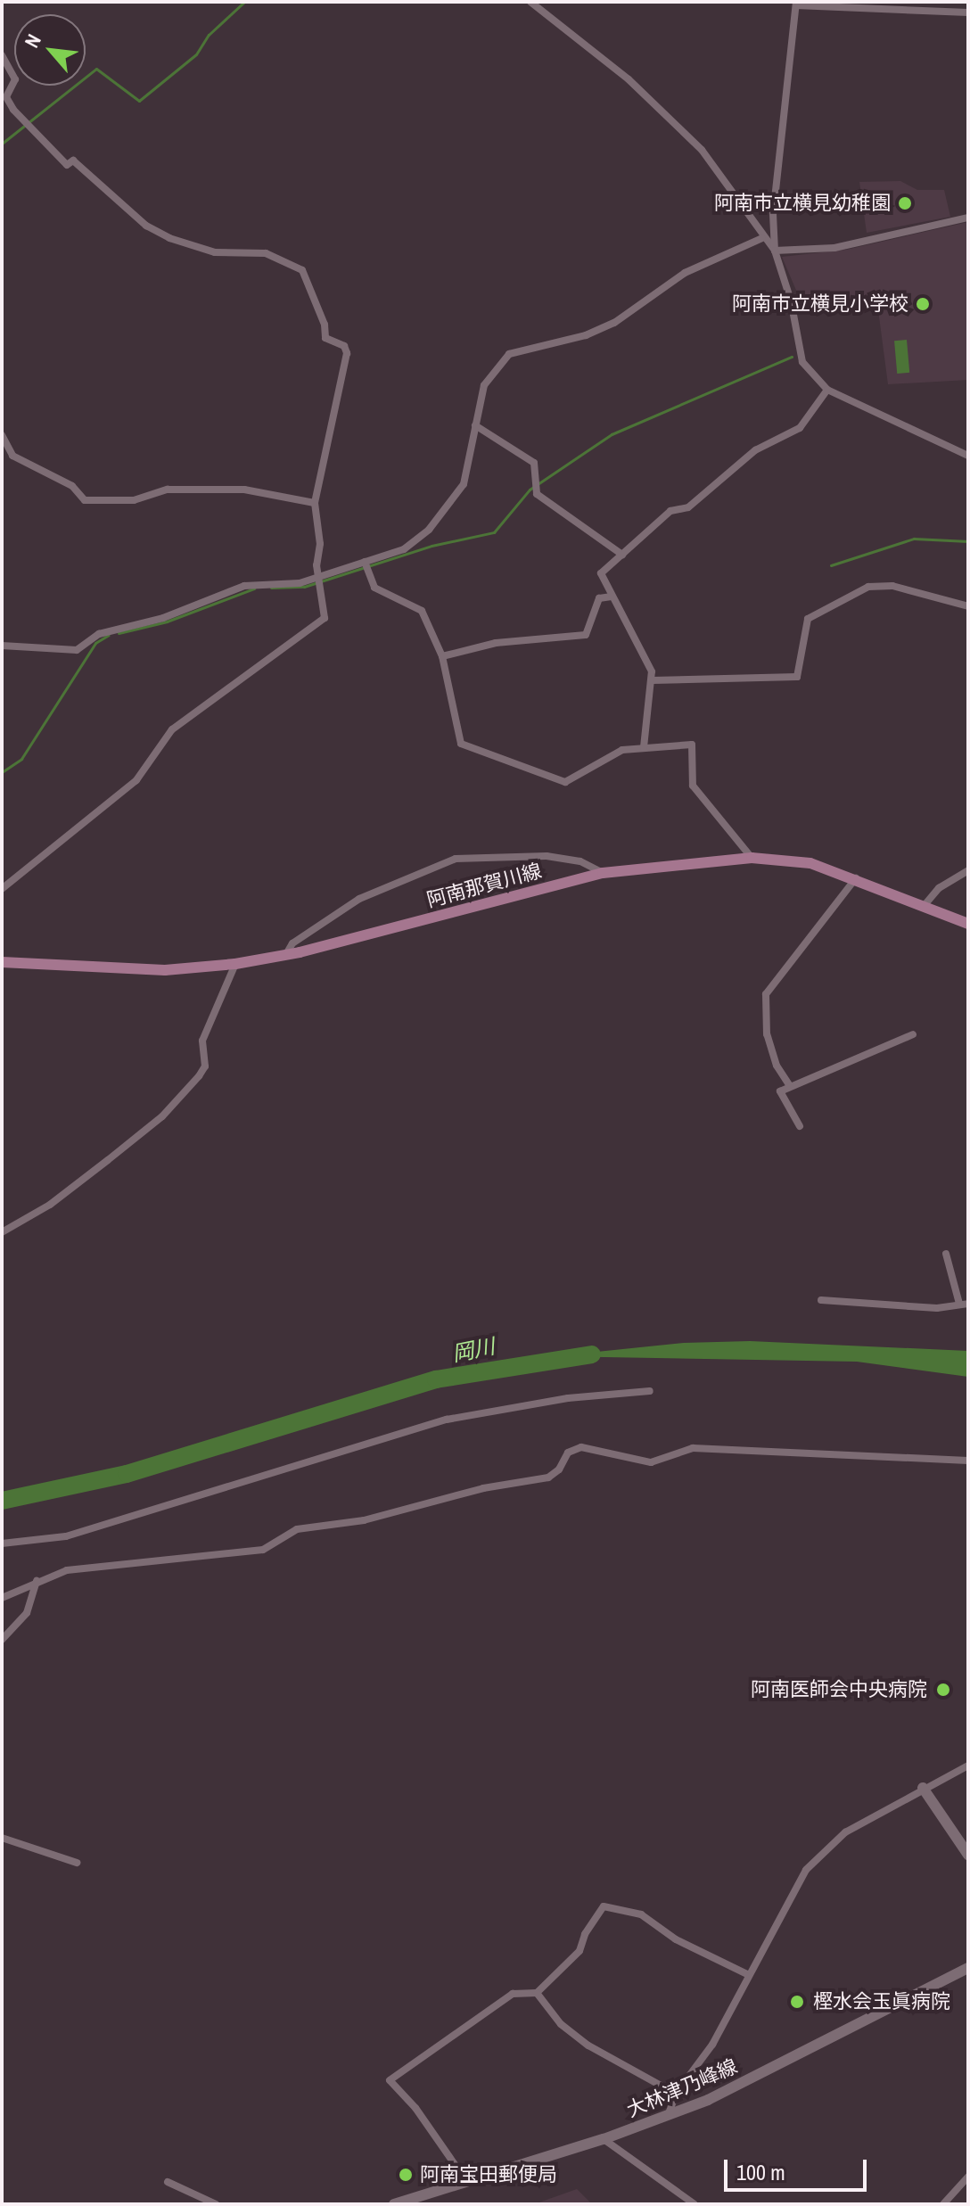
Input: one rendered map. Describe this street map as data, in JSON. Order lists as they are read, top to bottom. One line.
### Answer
{"streets":{"main road":["阿南那賀川線","大林津乃峰線"]},"water":["岡川"],"places":["阿南市立横見幼稚園","阿南市立横見小学校","阿南医師会中央病院","樫水会玉眞病院","阿南宝田郵便局"],"scale_bar":"100 m","north":"top left"}
